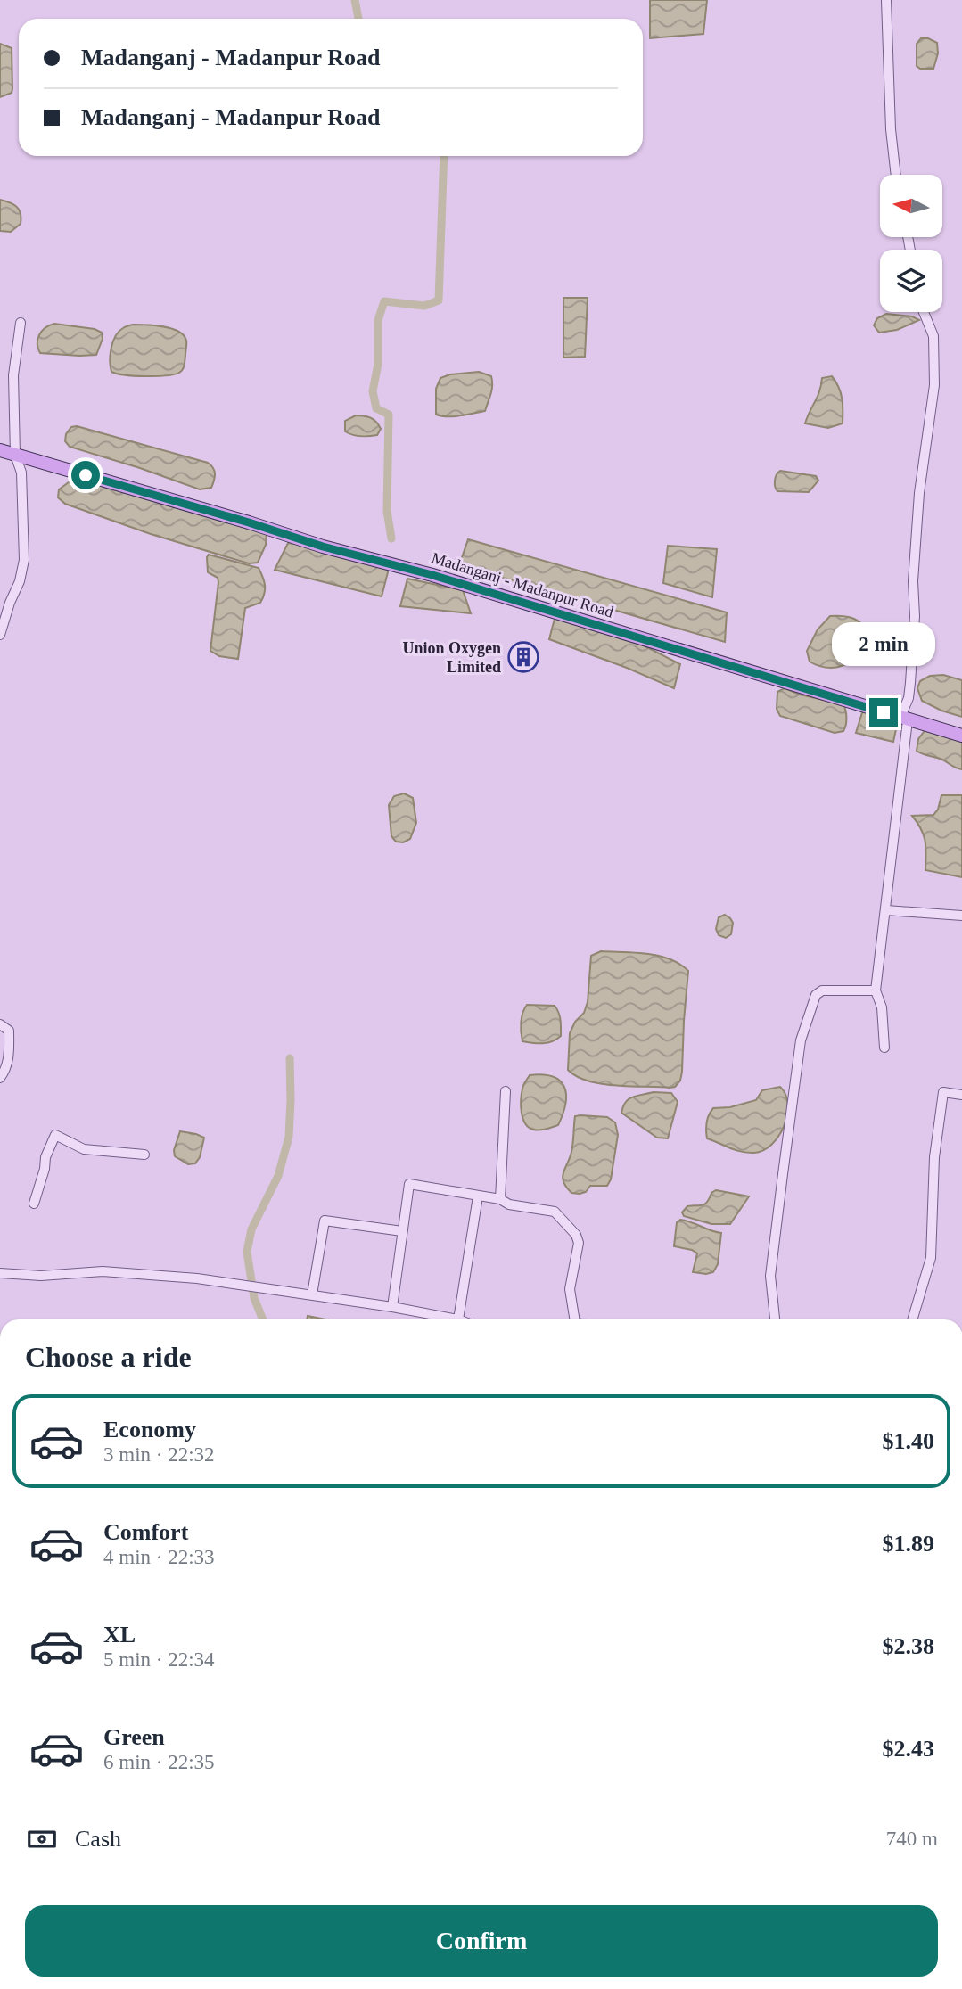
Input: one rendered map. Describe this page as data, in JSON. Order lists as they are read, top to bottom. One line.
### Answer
{"streets":{"main road":["Madanganj - Madanpur Road"]},"places":{"building":["Union Oxygen Limited"]},"north":"left","page":{"banner":["Madanganj - Madanpur Road","Madanganj - Madanpur Road"],"bubble":"2 min","heading":"Choose a ride","list":[{"name":"Economy","note":"3 min · 22:32","value":"$1.40"},{"name":"Comfort","note":"4 min · 22:33","value":"$1.89"},{"name":"XL","note":"5 min · 22:34","value":"$2.38"},{"name":"Green","note":"6 min · 22:35","value":"$2.43"}],"pay":["Cash","740 m"],"buttons":"Confirm"}}
